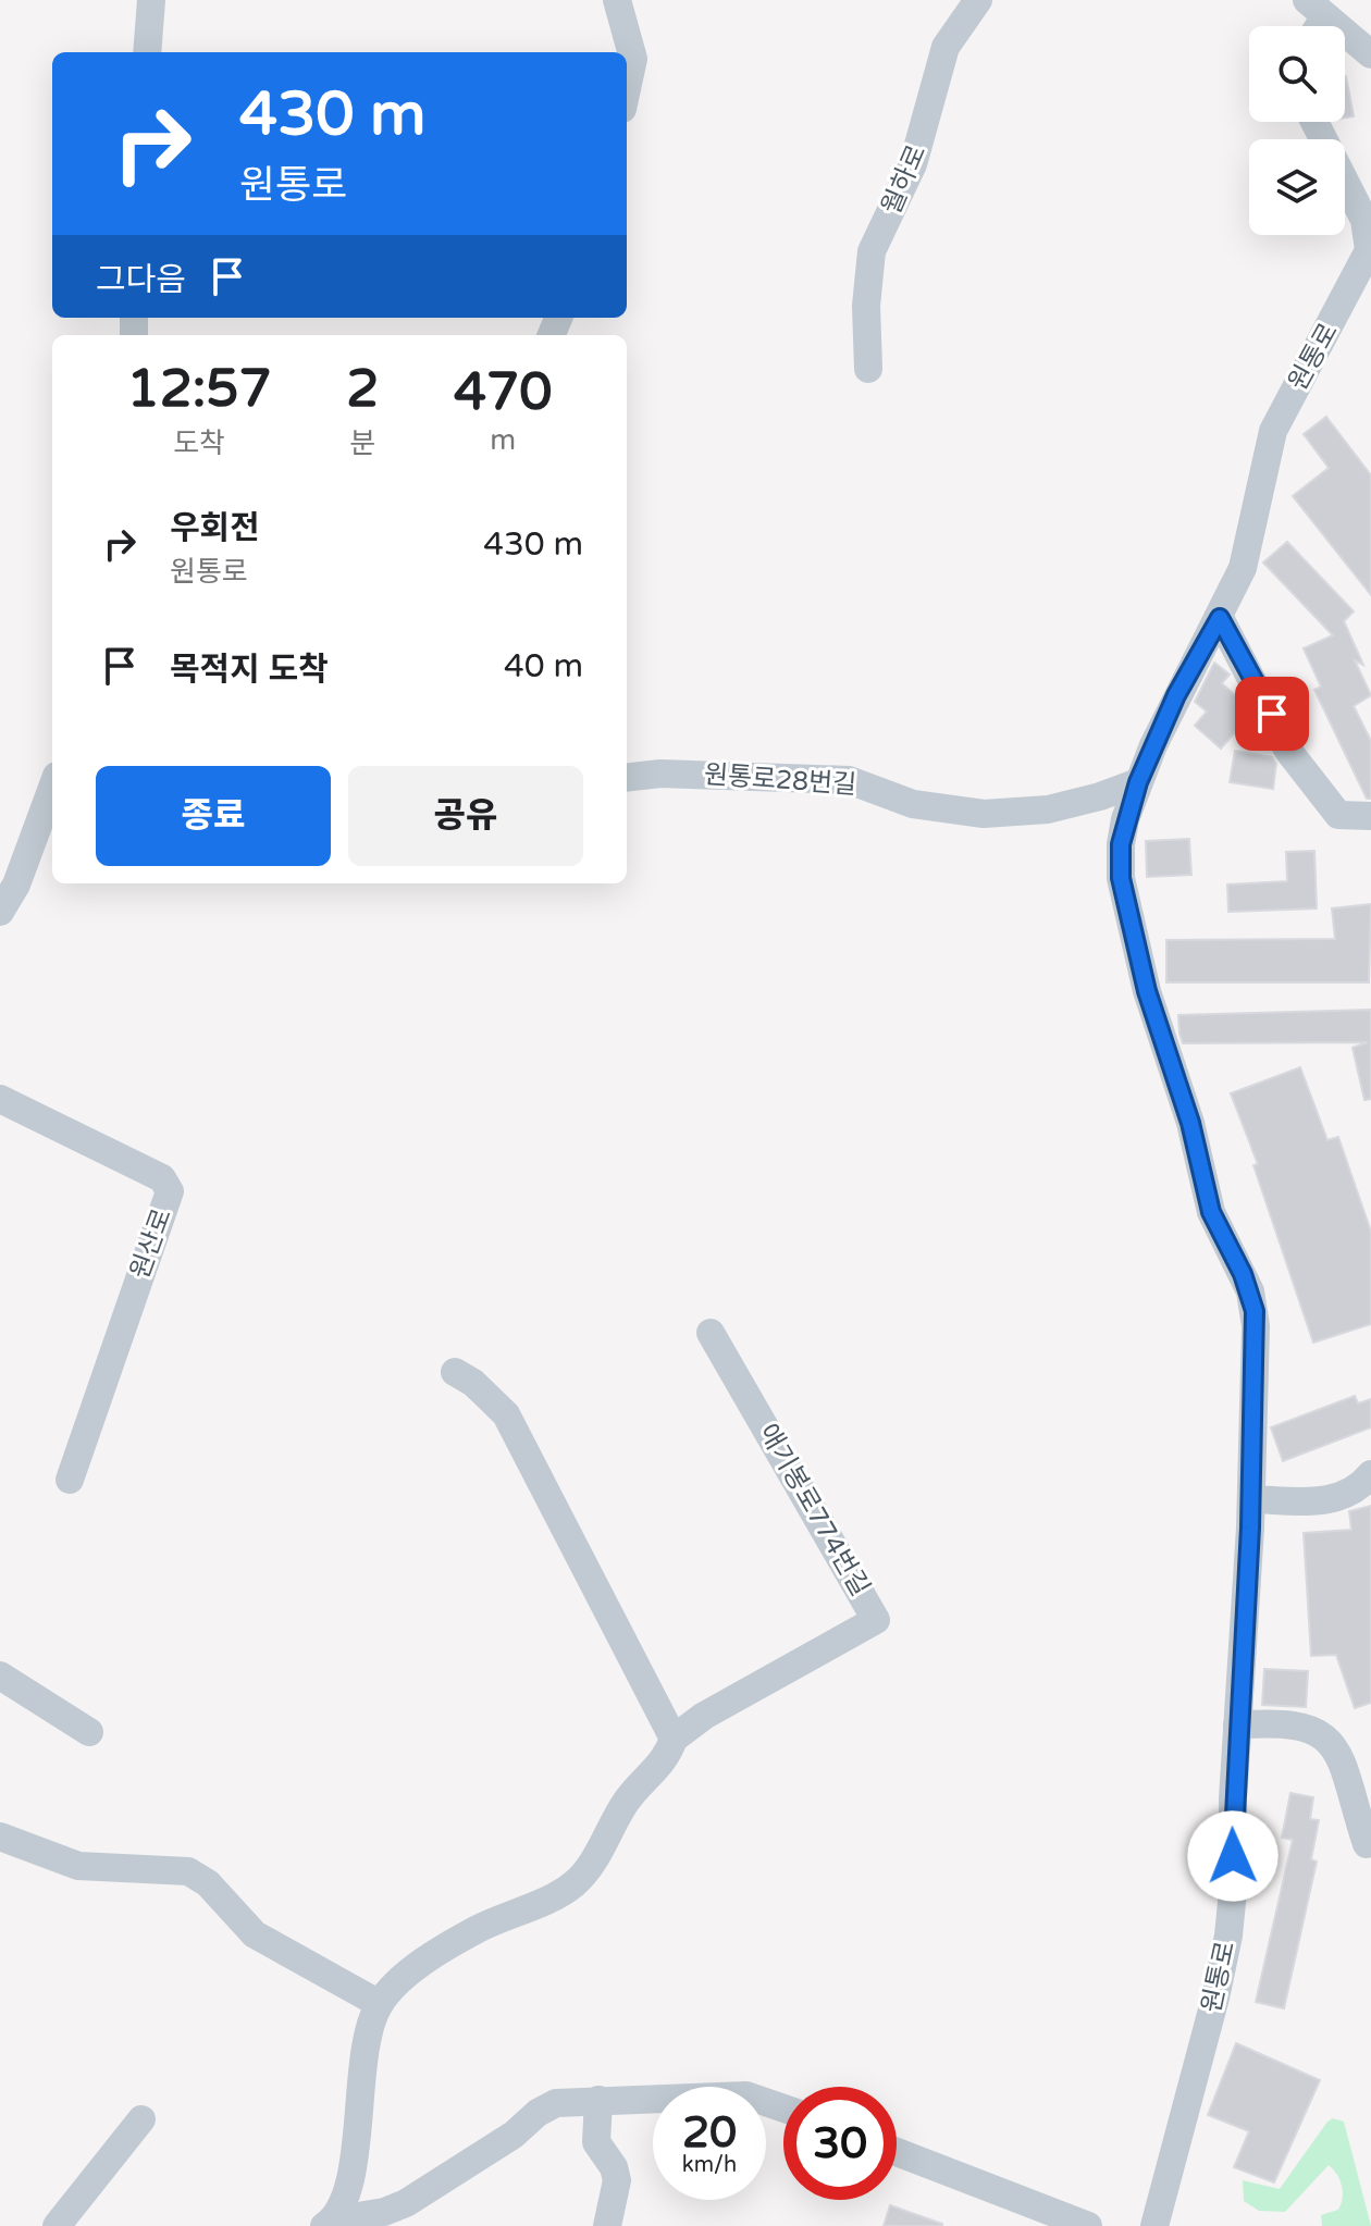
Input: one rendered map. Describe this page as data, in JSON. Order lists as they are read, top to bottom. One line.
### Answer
{"streets":{"street":["월하로","원통로","원통로28번길","원산로","애기봉로774번길"]},"crossings":[["원통로","원통로28번길"]],"page":{"turn":["430 m","원통로"],"then":"그다음","eta":["12:57","도착","2","분","470","m"],"list":[{"name":"우회전","note":"원통로","value":"430 m"},{"name":"목적지 도착","value":"40 m"}],"buttons":["종료","공유"],"speed":"20 km/h","limit":"30"}}
